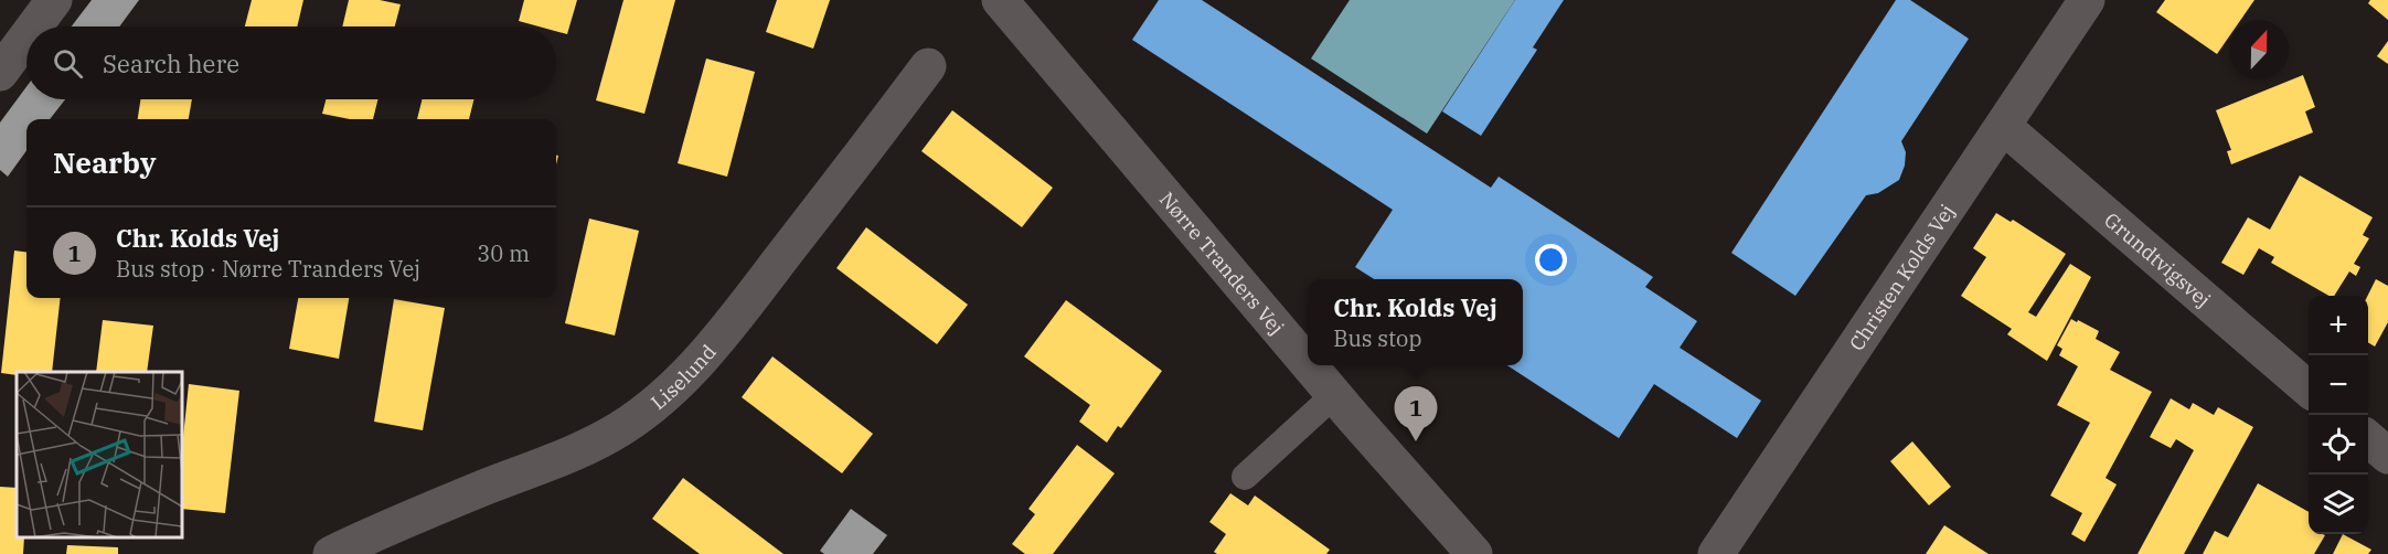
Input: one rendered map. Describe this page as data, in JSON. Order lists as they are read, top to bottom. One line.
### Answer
{"streets":{"street":["Grundtvigsvej","Nørre Tranders Vej","Christen Kolds Vej","Liselund"]},"crossings":[["Grundtvigsvej","Christen Kolds Vej"]],"north":"top","page":{"search":"Search here","heading":"Nearby","list":[{"mark":"1","name":"Chr. Kolds Vej","note":"Bus stop · Nørre Tranders Vej","value":"30 m"}],"popup":["Chr. Kolds Vej","Bus stop"],"map_buttons":["+","−"],"pins":"1"}}
